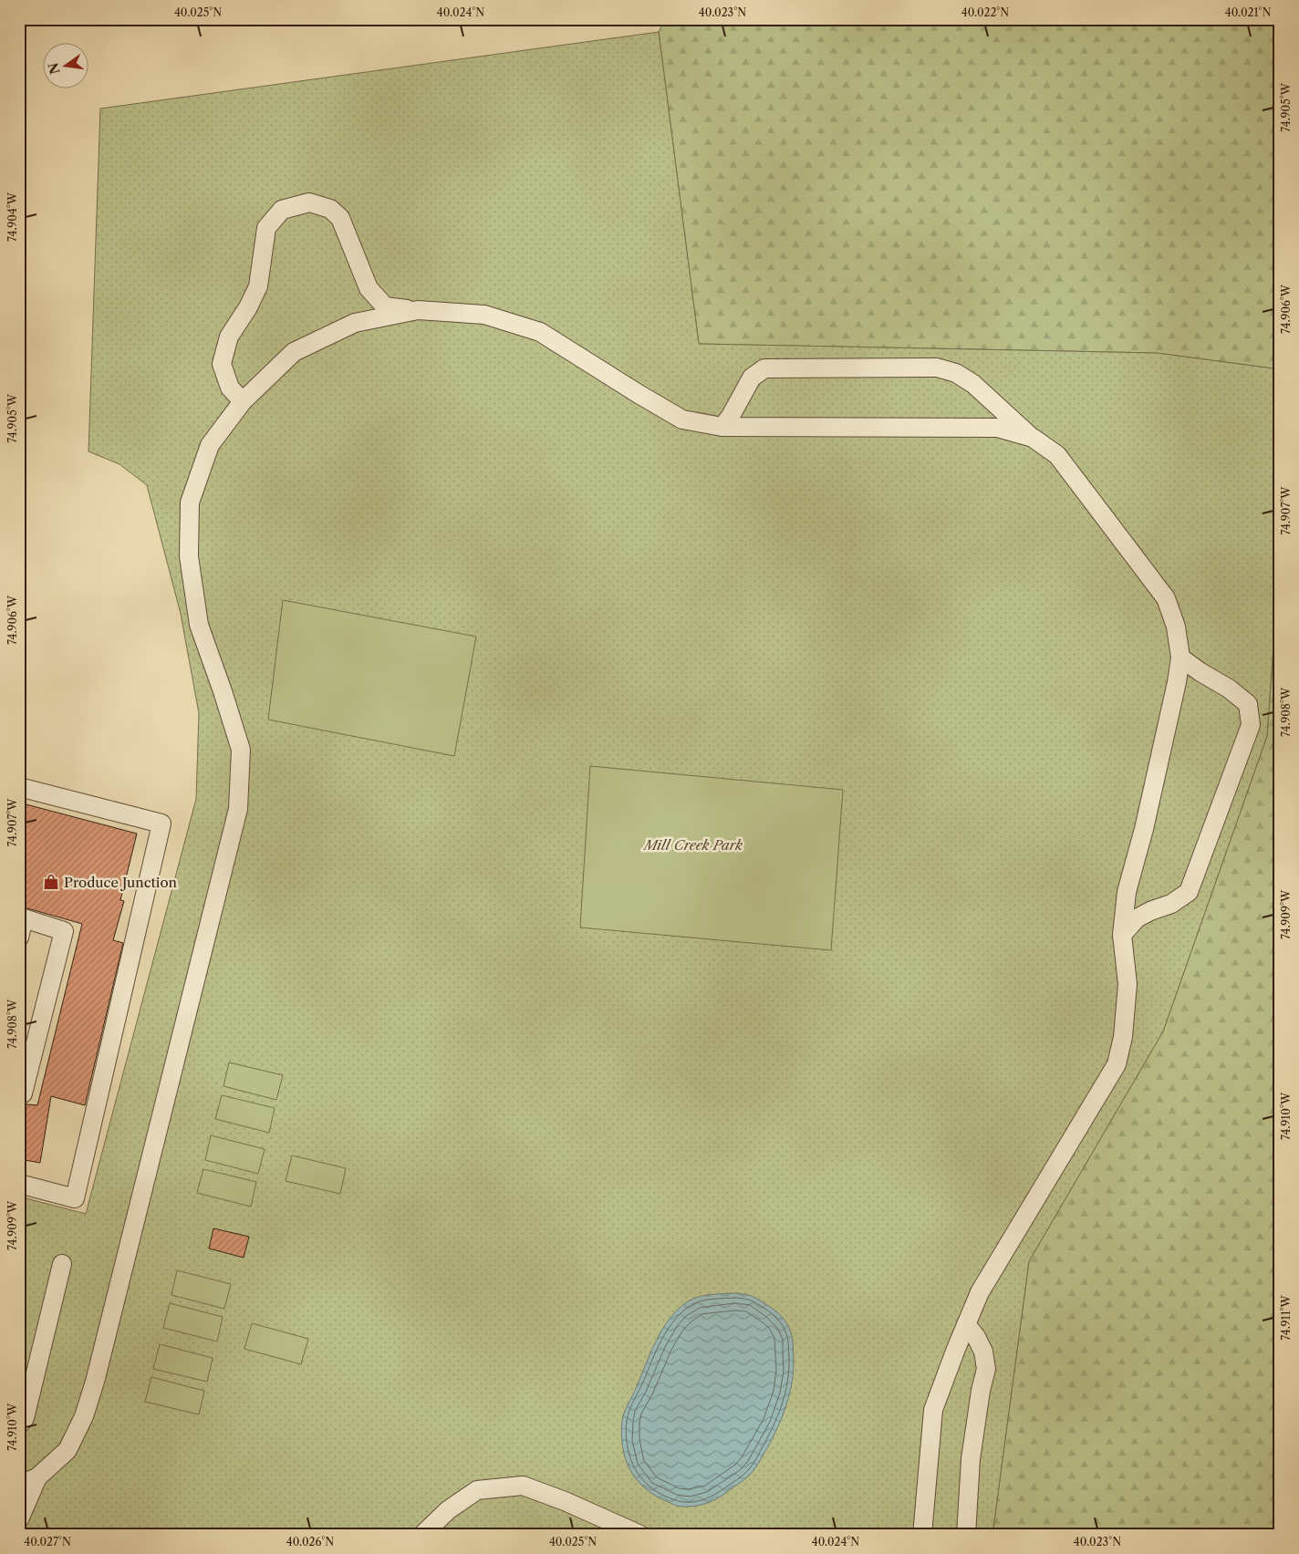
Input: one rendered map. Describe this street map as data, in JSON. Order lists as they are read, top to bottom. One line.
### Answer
{"parks":["Mill Creek Park"],"places":{"shop":["Produce Junction"]},"north":"left","coordinates":["40.025°N","40.024°N","40.023°N","40.022°N","40.021°N","74.905°W","74.904°W","74.906°W","74.907°W","74.908°W","74.909°W","74.910°W","74.911°W","40.027°N","40.026°N"]}
